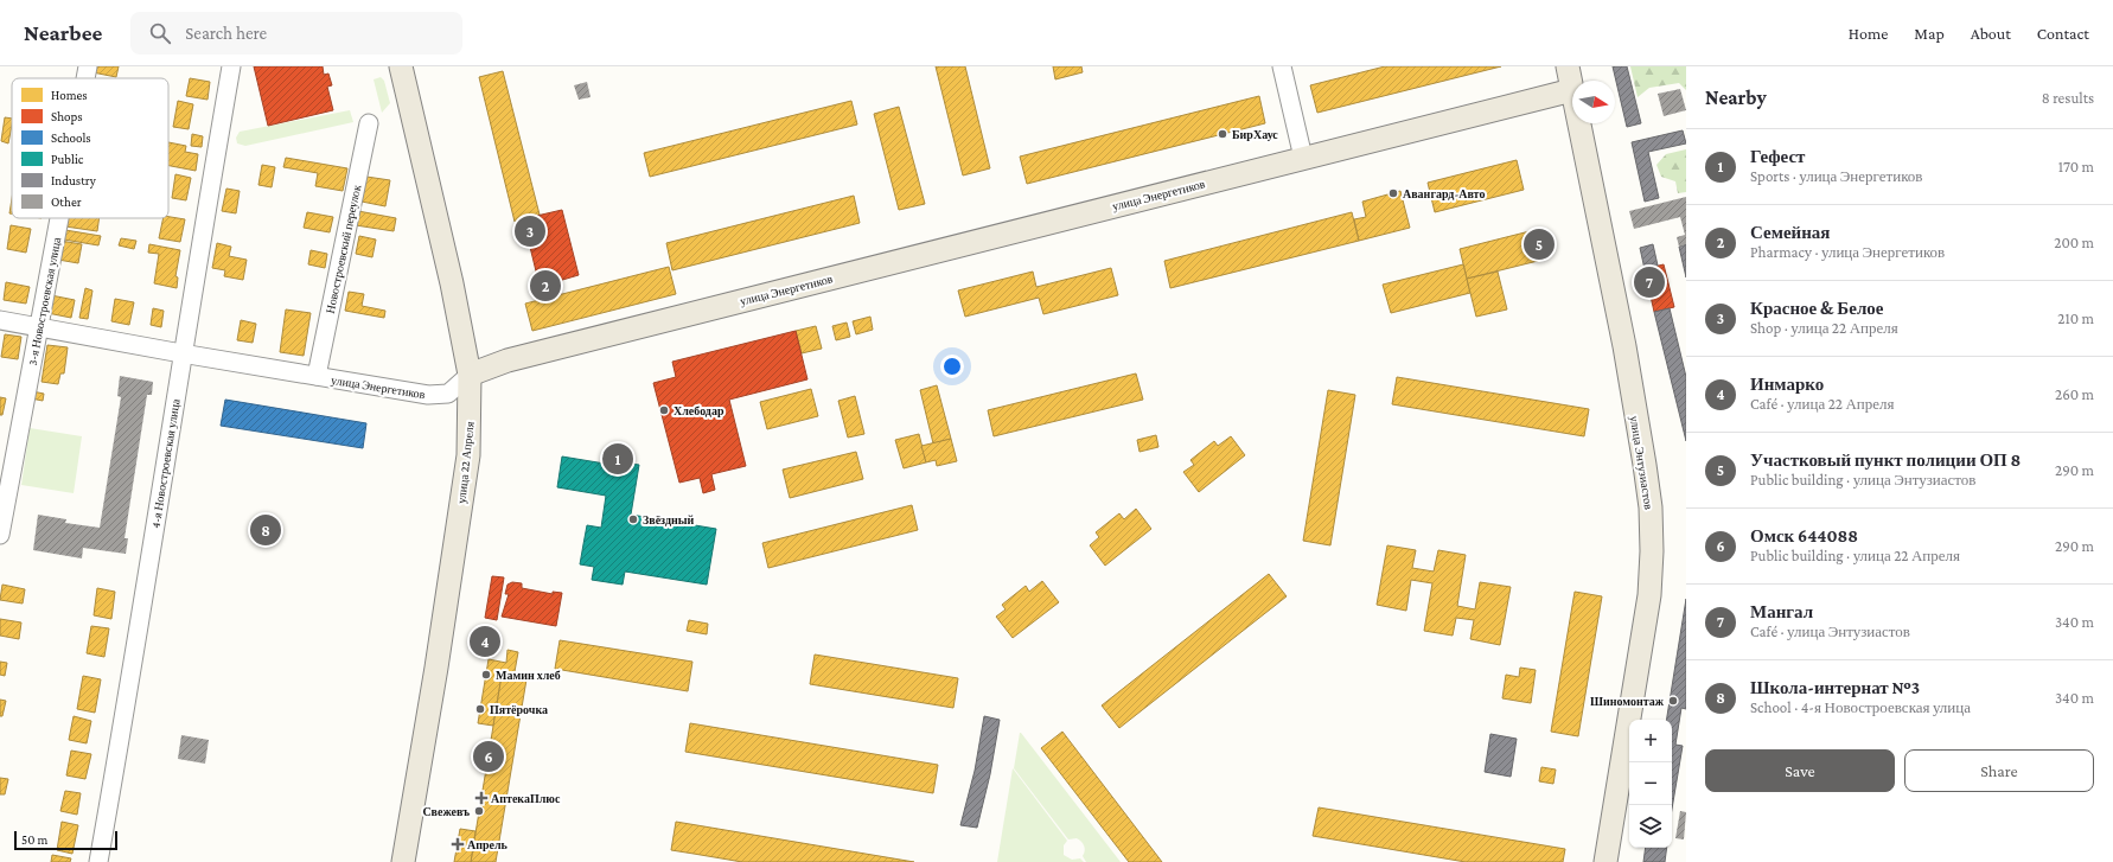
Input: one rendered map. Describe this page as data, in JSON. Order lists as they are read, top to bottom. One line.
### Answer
{"streets":{"main road":["улица Энергетиков","улица 22 Апреля","улица Энтузиастов"],"street":["Новостроевский переулок","3-я Новостроевская улица","4-я Новостроевская улица"]},"crossings":[["улица Энергетиков","Новостроевский переулок"],["улица Энергетиков","3-я Новостроевская улица"],["улица Энергетиков","улица 22 Апреля"],["улица Энергетиков","улица Энтузиастов"],["улица Энергетиков","4-я Новостроевская улица"]],"places":{"other":["БирХаус","Авангард-Авто","Хлебодар","Звёздный","Мамин хлеб","Шиномонтаж","Пятёрочка","Свежевъ"],"health":["АптекаПлюс","Апрель"]},"legend":["Homes","Shops","Schools","Public","Industry","Other"],"scale_bar":"50 m","north":"right","page":{"header":"Nearbee","search":"Search here","nav":["Home","Map","About","Contact"],"heading":["Nearby","8 results"],"list":[{"mark":"1","name":"Гефест","note":"Sports · улица Энергетиков","value":"170 m"},{"mark":"2","name":"Семейная","note":"Pharmacy · улица Энергетиков","value":"200 m"},{"mark":"3","name":"Красное & Белое","note":"Shop · улица 22 Апреля","value":"210 m"},{"mark":"4","name":"Инмарко","note":"Café · улица 22 Апреля","value":"260 m"},{"mark":"5","name":"Участковый пункт полиции ОП 8","note":"Public building · улица Энтузиастов","value":"290 m"},{"mark":"6","name":"Омск 644088","note":"Public building · улица 22 Апреля","value":"290 m"},{"mark":"7","name":"Мангал","note":"Café · улица Энтузиастов","value":"340 m"},{"mark":"8","name":"Школа-интернат №3","note":"School · 4-я Новостроевская улица","value":"340 m"}],"pins":["3","5","7","2","1","8","4","6"],"map_buttons":["+","−"],"buttons":["Save","Share"],"scale":"50 m"}}
